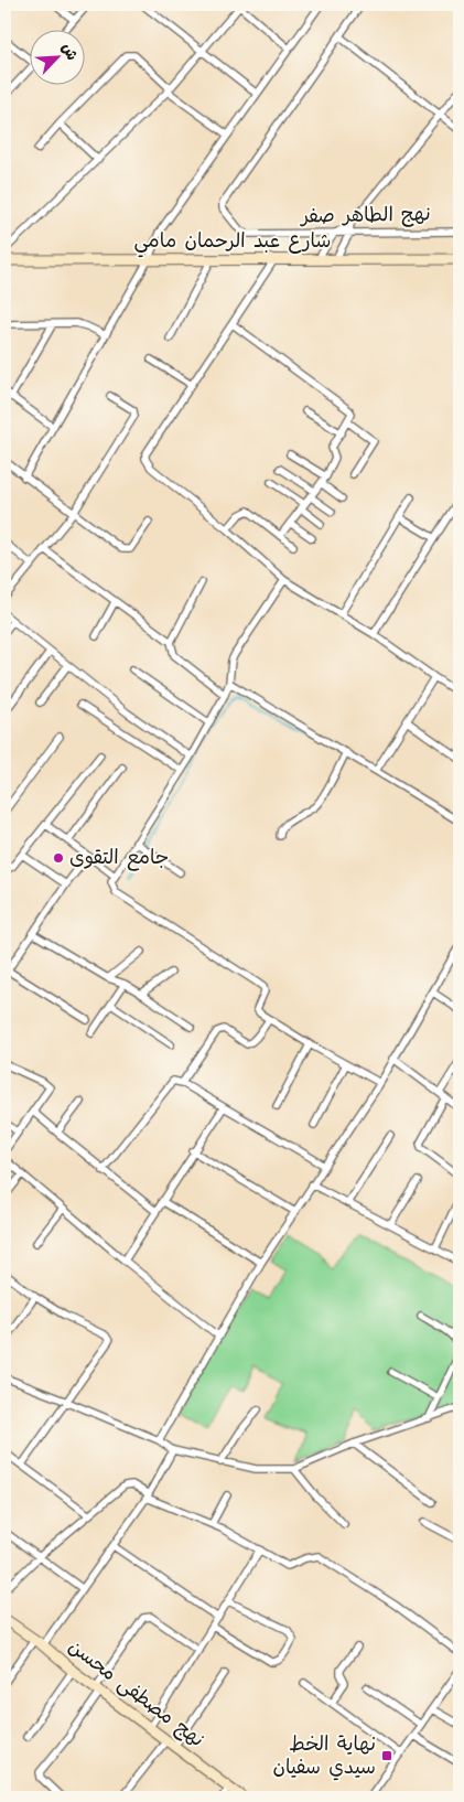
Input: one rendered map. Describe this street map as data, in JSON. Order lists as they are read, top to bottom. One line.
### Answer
{"streets":{"street":["نهج الطاهر صفر","شارع عبد الرحمان مامي","نهج مصطفى محسن"]},"places":{"other":["جامع التقوى"],"transit":["نهاية الخط سيدي سفيان"]},"north":"top right"}
